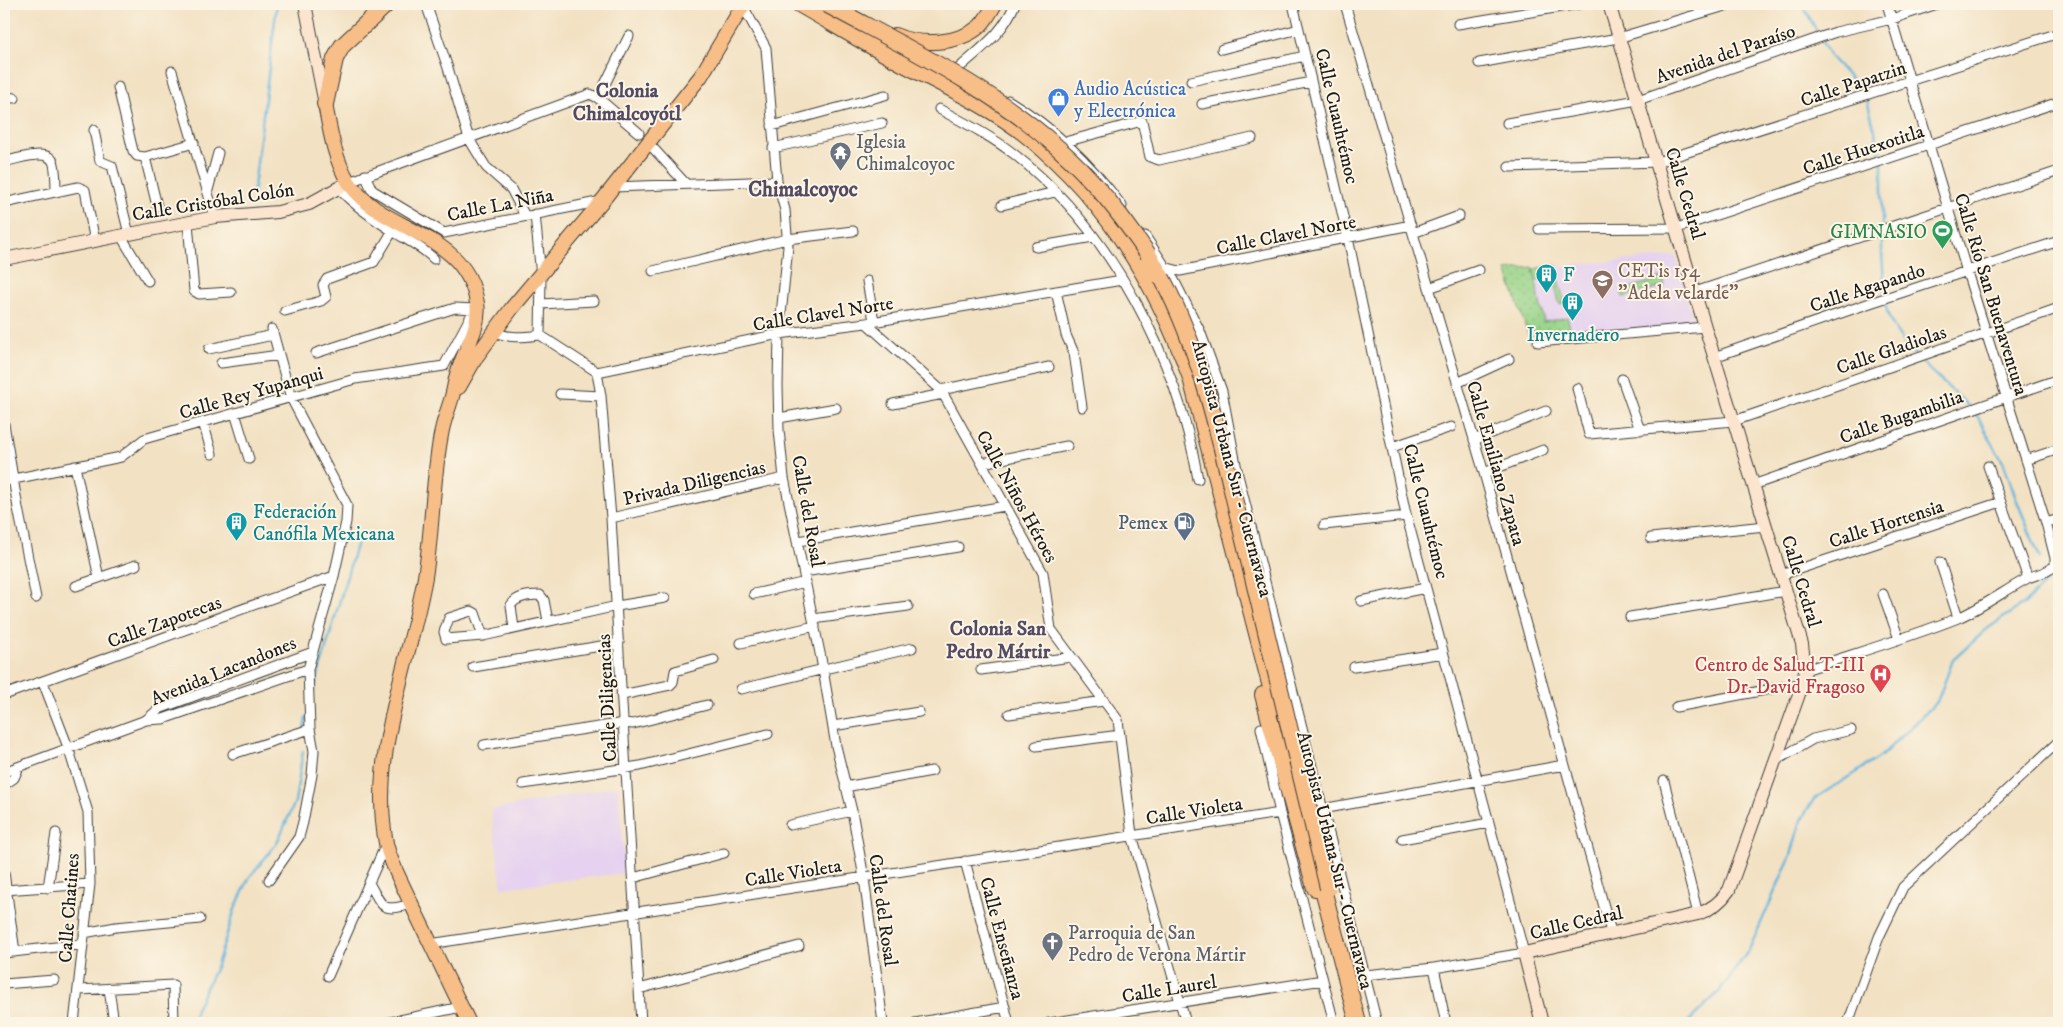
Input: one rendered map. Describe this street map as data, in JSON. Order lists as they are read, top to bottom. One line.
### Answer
{"streets":{"highway":["Autopista Urbana Sur - Cuernavaca"],"street":["Avenida del Paraíso","Calle Papatzin","Calle Cuauhtémoc","Calle Huexotitla","Calle Cedral","Calle Cristóbal Colón","Calle La Niña","Calle Clavel Norte","Calle Agapando","Calle Río San Buenaventura","Calle Gladiolas","Calle Rey Yupanqui","Calle Bugambilia","Calle Emiliano Zapata","Privada Diligencias","Calle Niños Héroes","Calle del Rosal","Calle Hortensia","Calle Zapotecas","Avenida Lacandones","Calle Diligencias","Calle Violeta","Calle Chatines","Calle Enseñanza","Calle Laurel"]},"crossings":[["Avenida del Paraíso","Calle Cedral"],["Avenida del Paraíso","Calle Río San Buenaventura"],["Calle Papatzin","Calle Cedral"],["Calle Papatzin","Calle Río San Buenaventura"],["Calle Cuauhtémoc","Calle Cedral"],["Calle Cuauhtémoc","Calle Clavel Norte"],["Calle Huexotitla","Calle Cedral"],["Calle Huexotitla","Calle Río San Buenaventura"],["Calle Cedral","Calle Agapando"],["Calle Cedral","Calle Gladiolas"],["Calle Cedral","Calle Bugambilia"],["Calle Cedral","Calle Emiliano Zapata"],["Calle Cedral","Calle Hortensia"],["Calle Cristóbal Colón","Calle La Niña"],["Calle Clavel Norte","Calle Emiliano Zapata"],["Calle Clavel Norte","Calle Niños Héroes"],["Calle Clavel Norte","Calle del Rosal"],["Calle Clavel Norte","Calle Diligencias"],["Calle Agapando","Calle Río San Buenaventura"],["Calle Río San Buenaventura","Calle Gladiolas"],["Calle Río San Buenaventura","Calle Bugambilia"],["Privada Diligencias","Calle del Rosal"],["Privada Diligencias","Calle Diligencias"],["Calle Niños Héroes","Calle Violeta"],["Calle Niños Héroes","Calle Laurel"],["Calle del Rosal","Calle Violeta"],["Calle Zapotecas","Calle Chatines"],["Avenida Lacandones","Calle Chatines"],["Calle Diligencias","Calle Violeta"],["Calle Violeta","Calle Enseñanza"]],"districts":["Colonia Chimalcoyótl","Chimalcoyoc","Colonia San Pedro Mártir"],"places":{"shop":["Audio Acústica y Electrónica"],"temple":["Iglesia Chimalcoyoc"],"sports":["GIMNASIO"],"building":["F","Invernadero","Federación Canófila Mexicana"],"school or university":["CETis 154 \"Adela velarde\""],"fuel station":["Pemex"],"hospital":["Centro de Salud T-III Dr. David Fragoso"],"church":["Parroquia de San Pedro de Verona Mártir"]}}
